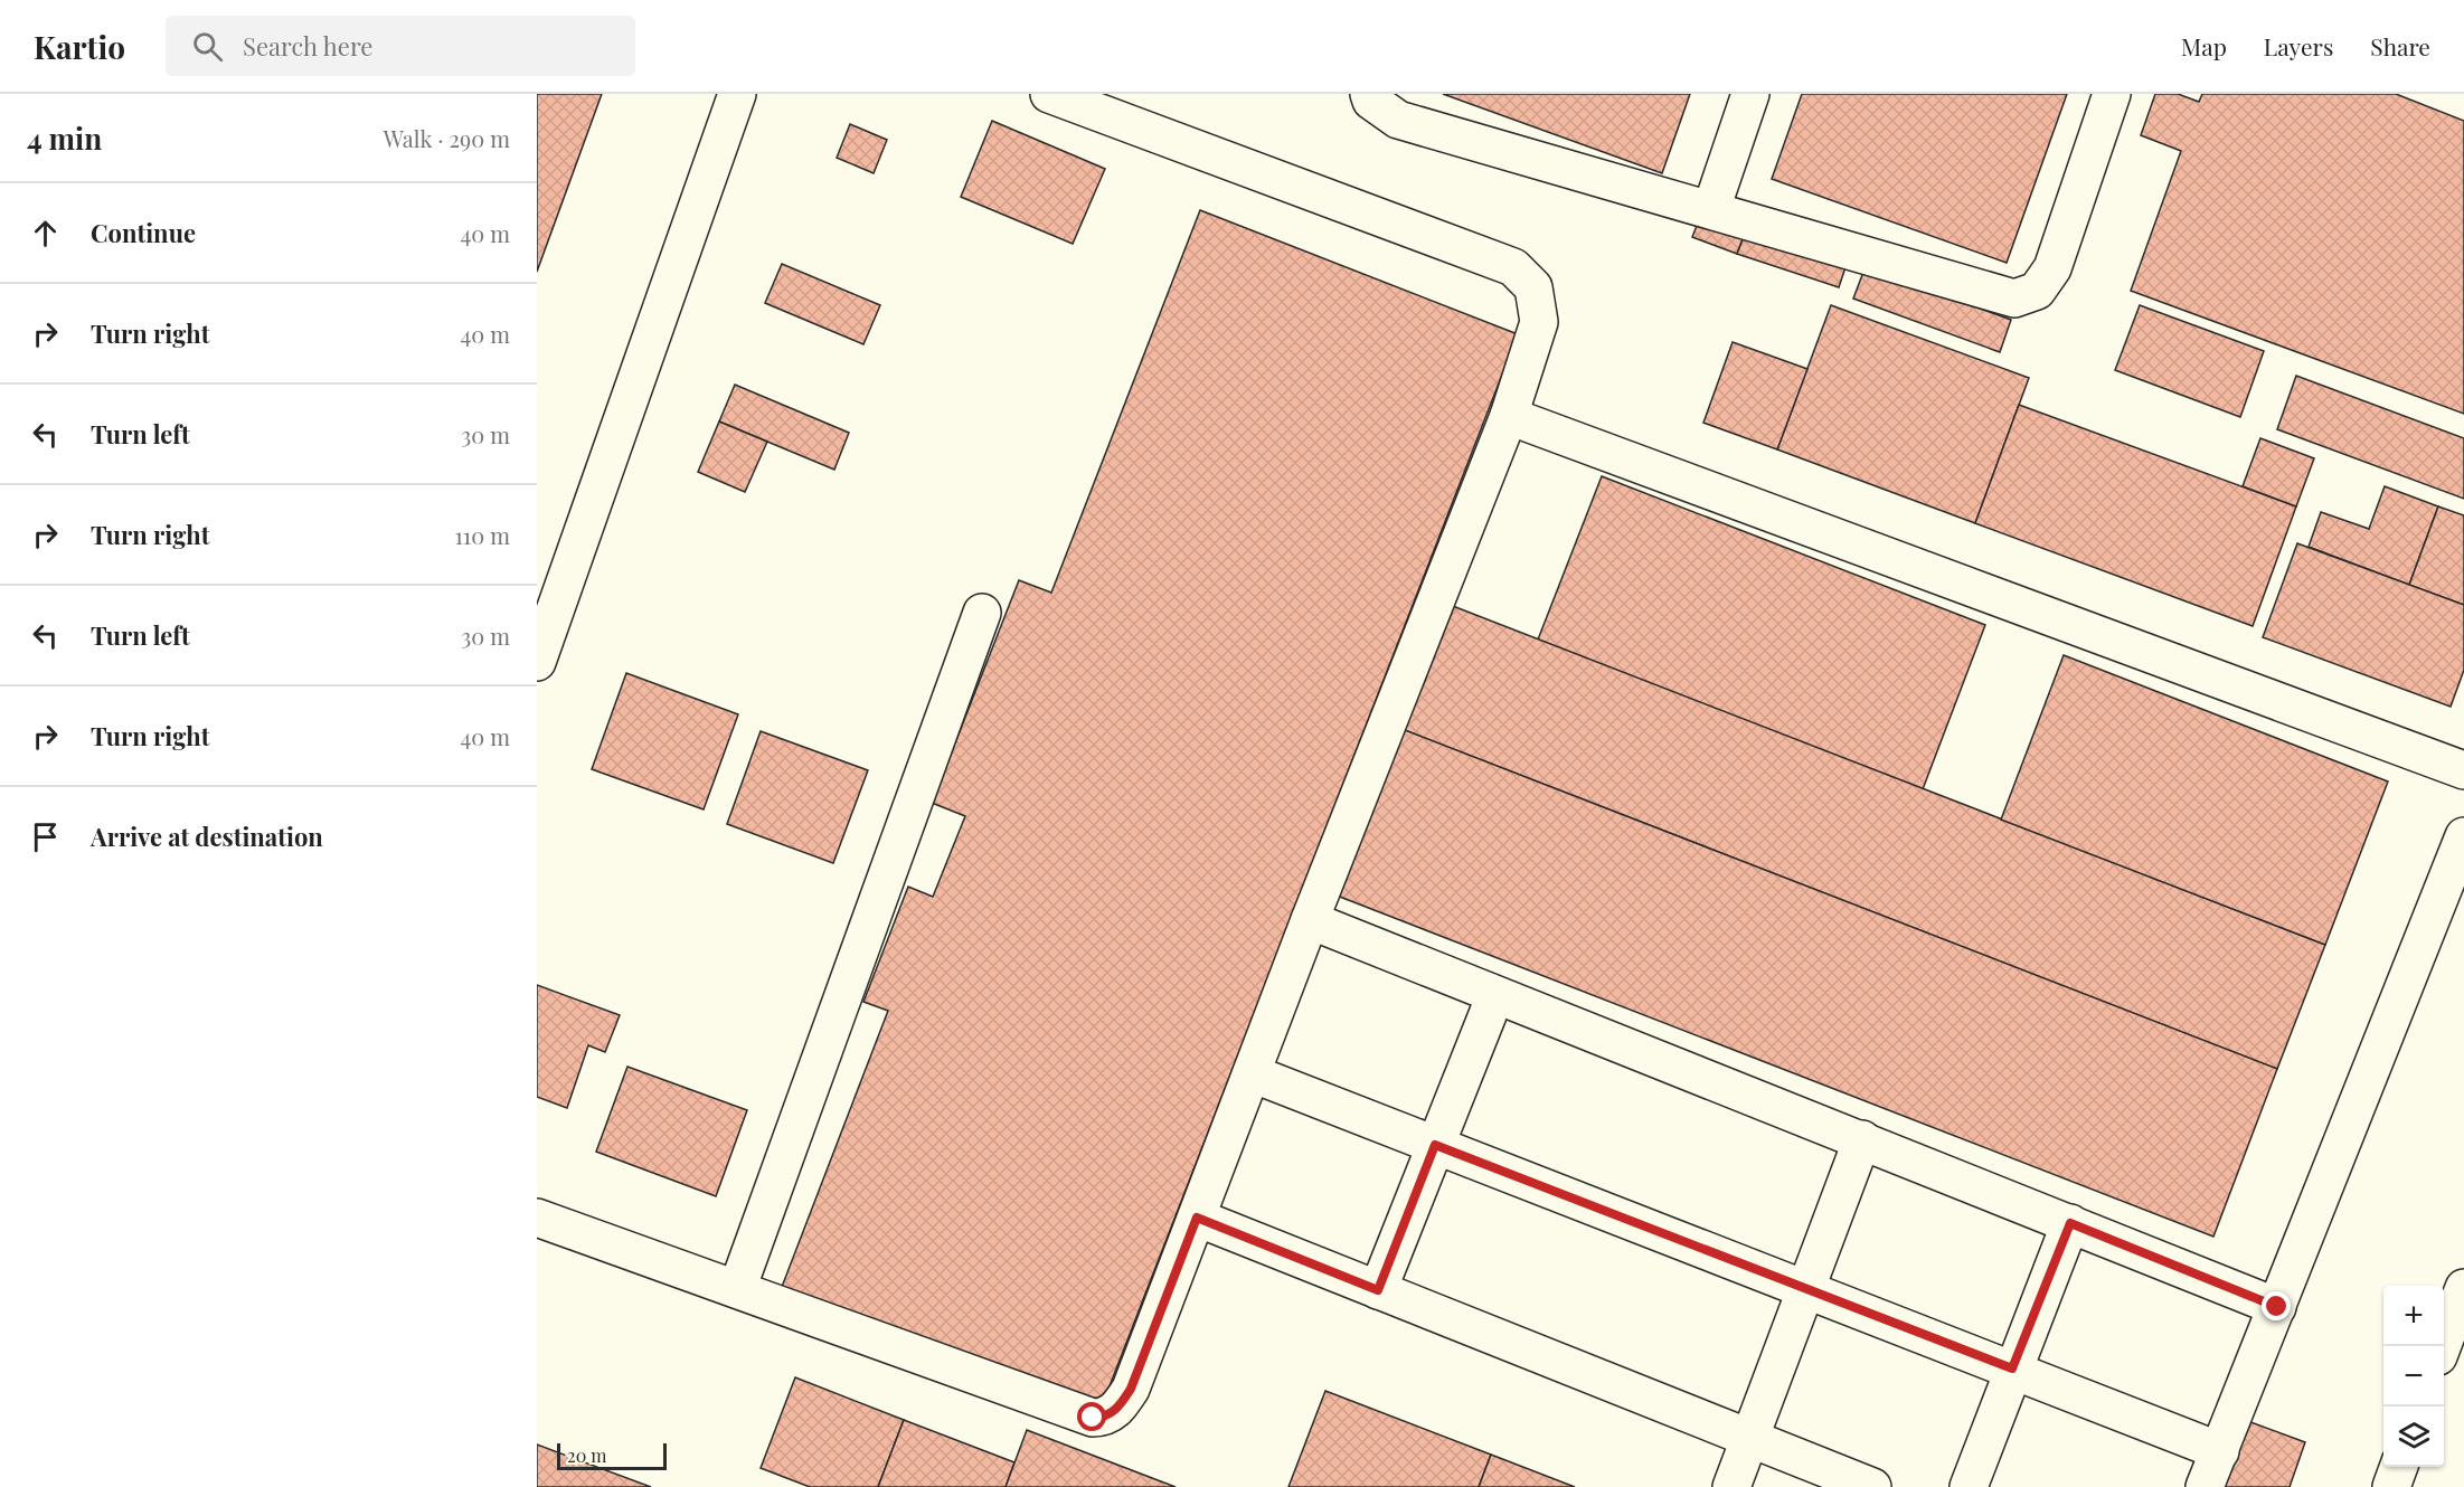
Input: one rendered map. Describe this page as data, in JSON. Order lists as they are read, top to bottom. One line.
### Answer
{"scale_bar":"20 m","page":{"header":"Kartio","search":"Search here","nav":["Map","Layers","Share"],"heading":["4 min","Walk · 290 m"],"list":[["Continue","40 m"],["Turn right","40 m"],["Turn left","30 m"],["Turn right","110 m"],["Turn left","30 m"],["Turn right","40 m"],"Arrive at destination"],"map_buttons":["+","−"],"scale":"20 m"}}
